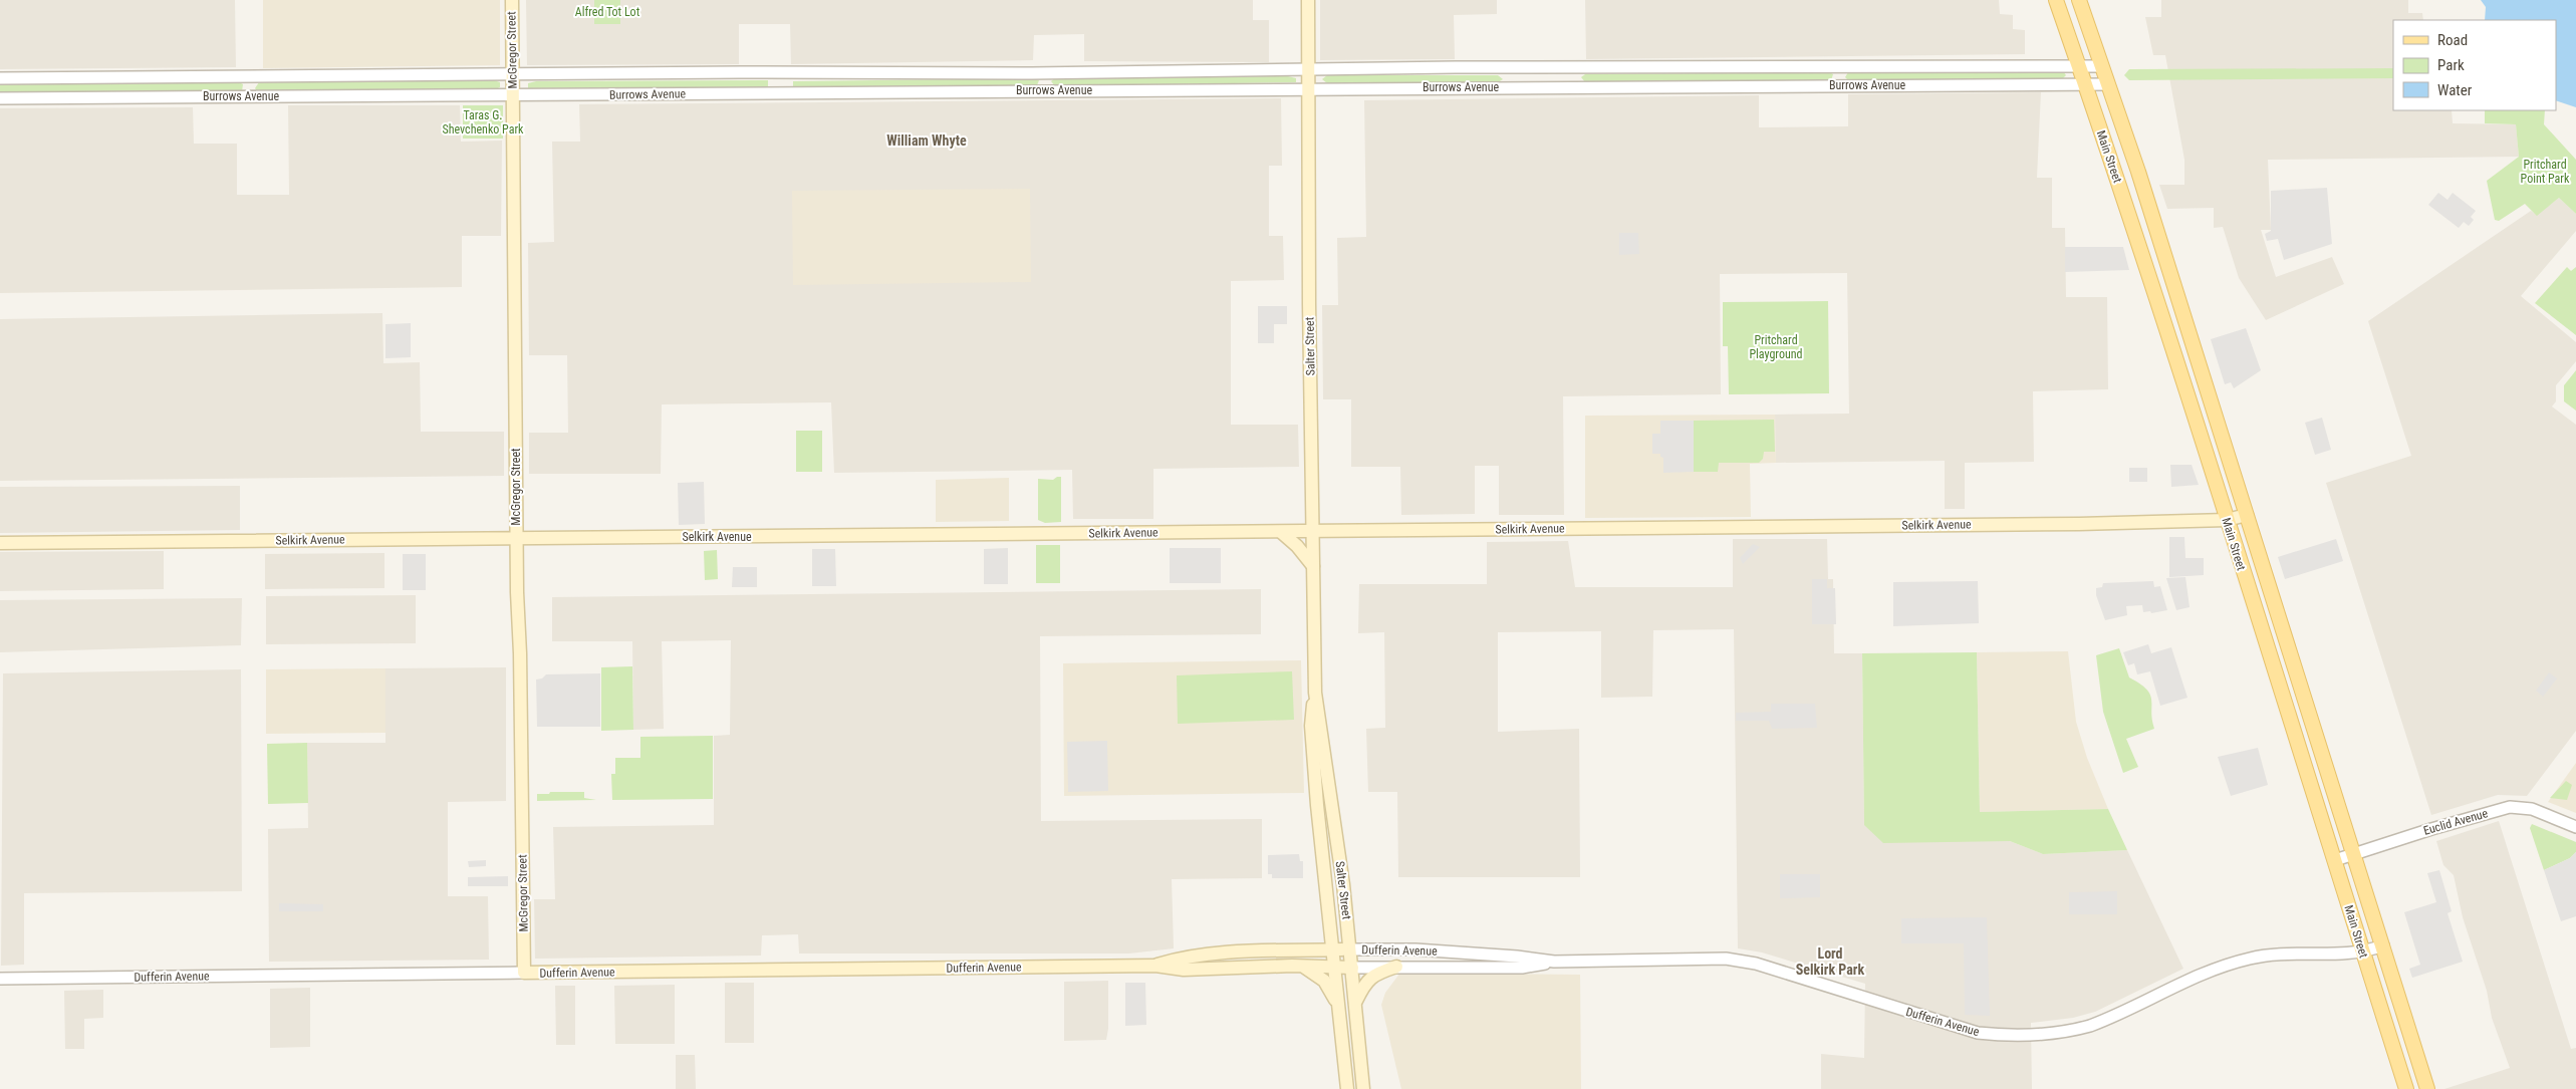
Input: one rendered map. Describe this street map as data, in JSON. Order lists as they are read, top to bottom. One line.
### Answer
{"streets":{"main road":["McGregor Street","Main Street","Salter Street","Selkirk Avenue","Dufferin Avenue"],"street":["Burrows Avenue","Euclid Avenue"]},"crossings":[["McGregor Street","Burrows Avenue"],["McGregor Street","Selkirk Avenue"],["McGregor Street","Dufferin Avenue"],["Burrows Avenue","Main Street"],["Burrows Avenue","Salter Street"],["Main Street","Selkirk Avenue"],["Main Street","Euclid Avenue"],["Main Street","Dufferin Avenue"],["Salter Street","Selkirk Avenue"],["Salter Street","Dufferin Avenue"]],"districts":["William Whyte","Lord Selkirk Park"],"parks":["Alfred Tot Lot","Taras G. Shevchenko Park","Pritchard Point Park","Pritchard Playground"],"legend":["Road","Park","Water"]}
